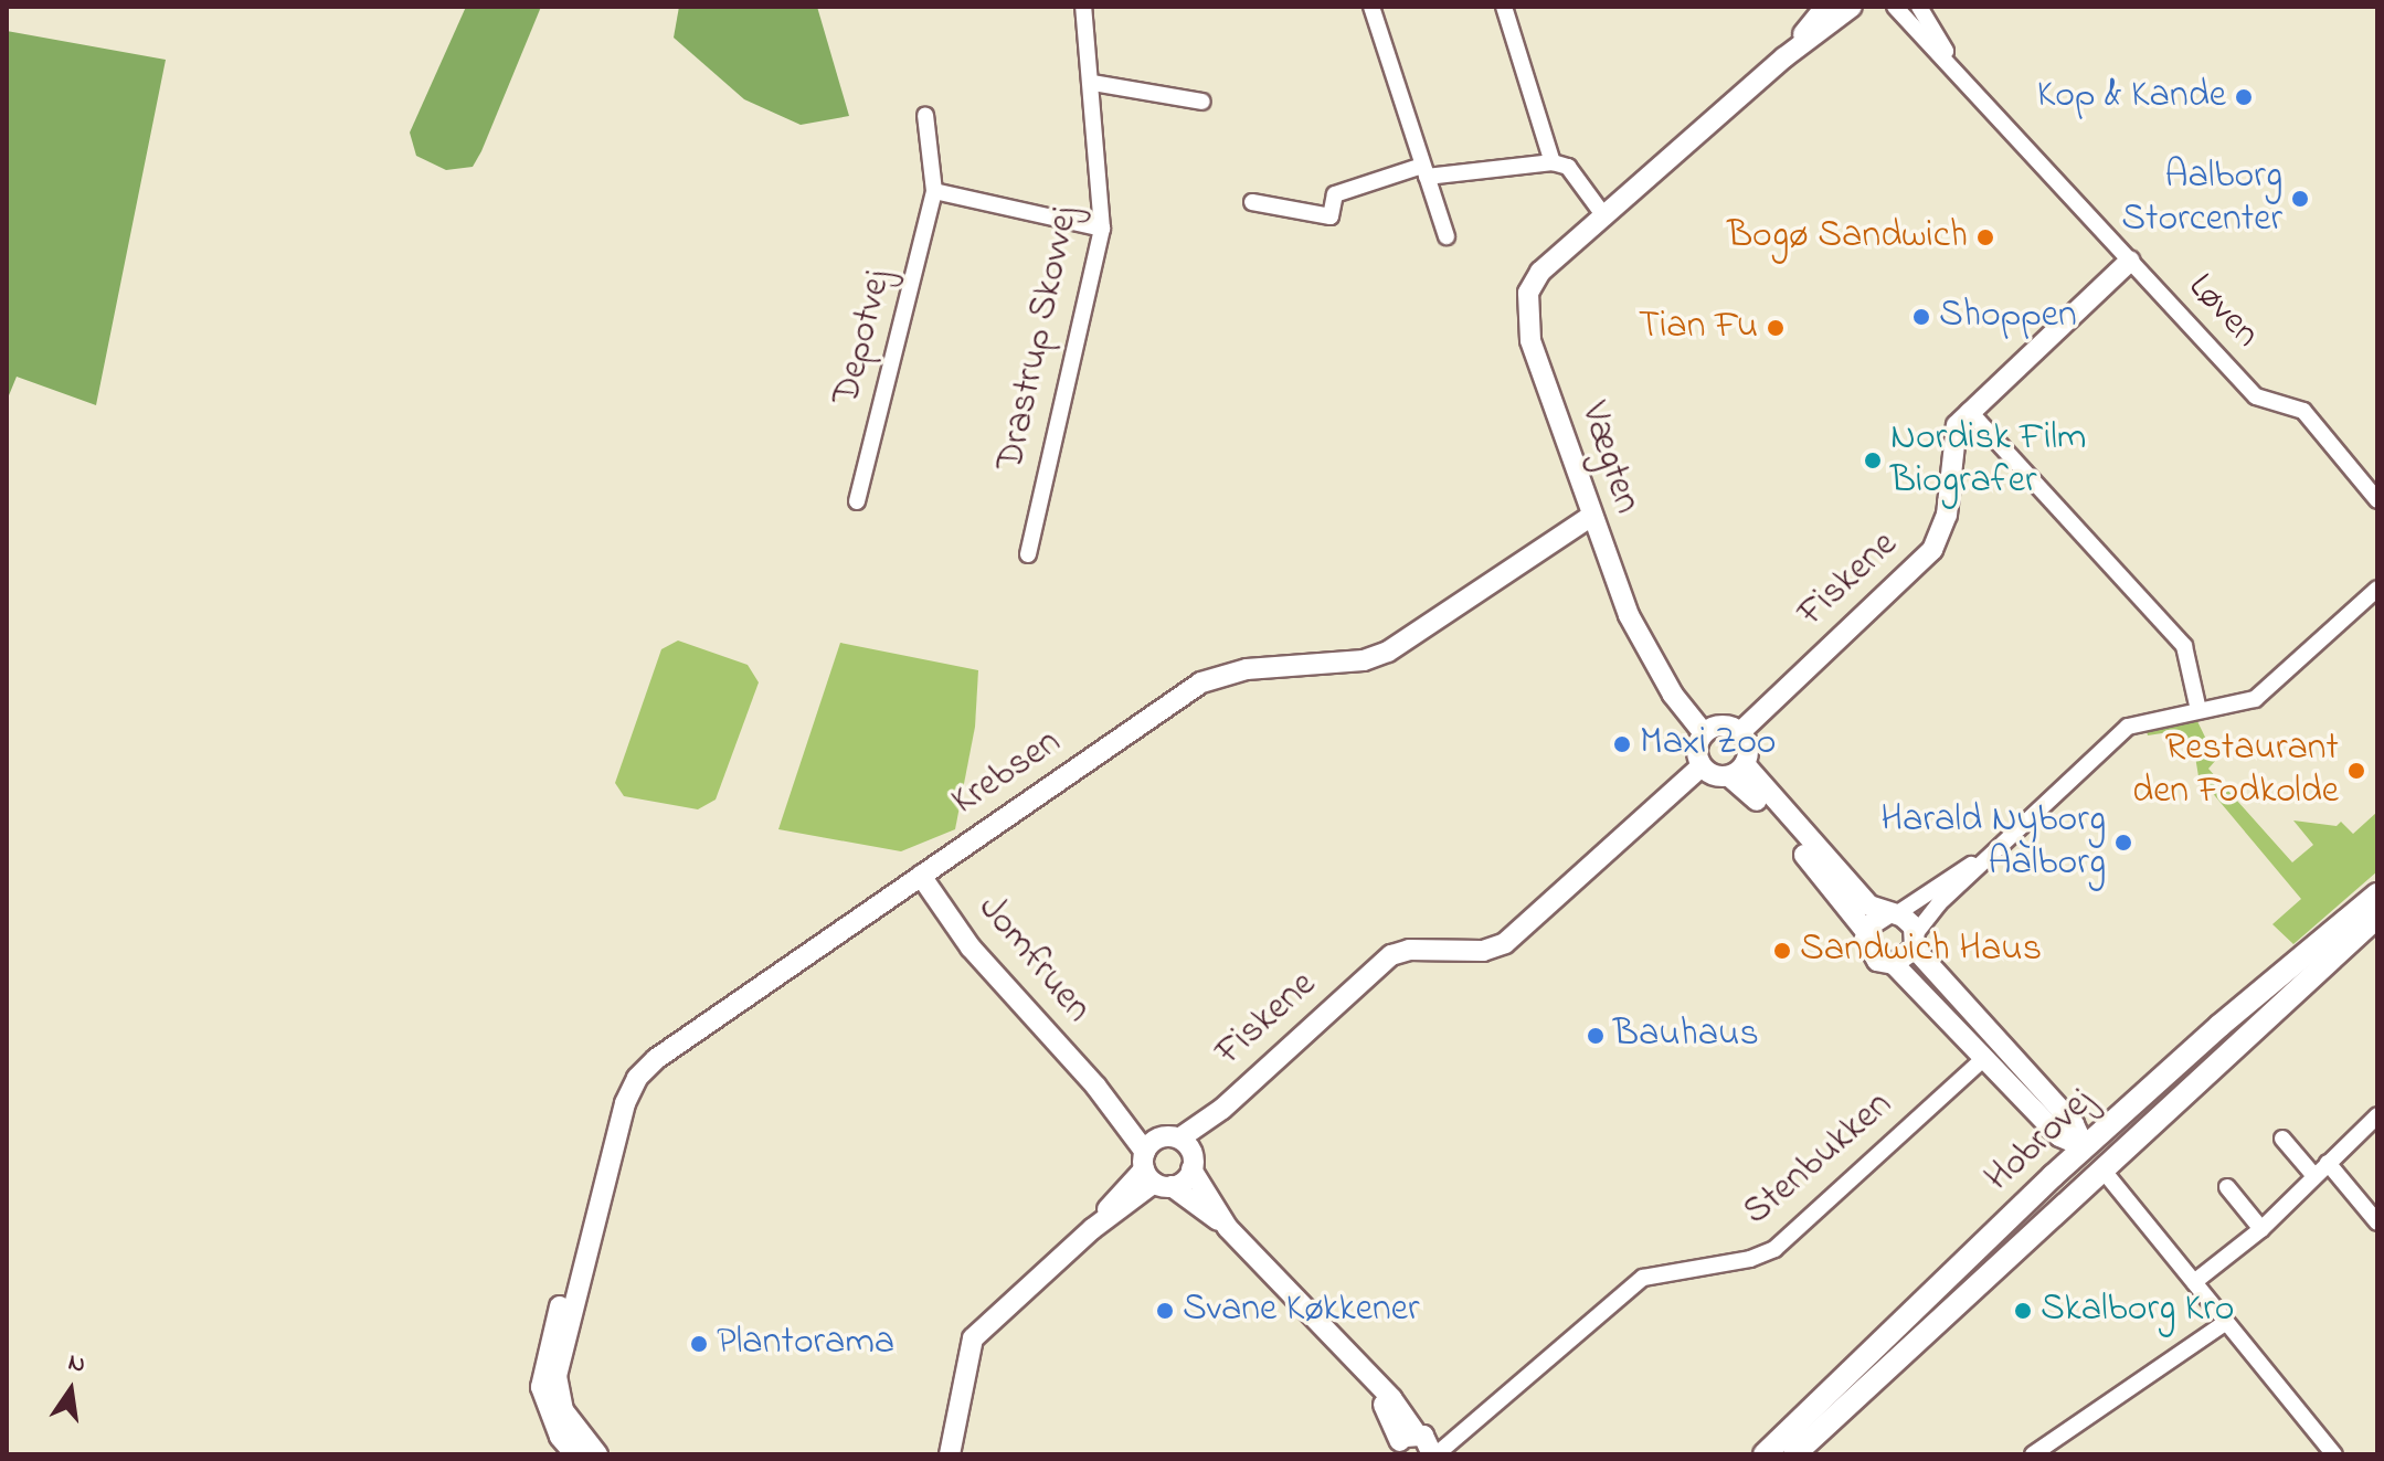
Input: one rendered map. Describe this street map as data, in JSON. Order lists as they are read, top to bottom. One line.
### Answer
{"streets":{"main road":["Hobrovej"],"street":["Løven","Depotvej","Drastrup Skovvej","Vægten","Fiskene","Krebsen","Jomfruen","Stenbukken"]},"crossings":[["Løven","Fiskene"],["Vægten","Fiskene"],["Vægten","Krebsen"],["Fiskene","Jomfruen"],["Krebsen","Jomfruen"],["Jomfruen","Stenbukken"]],"places":["Kop & Kande","Aalborg Storcenter","Bogø Sandwich","Shoppen","Tian Fu","Nordisk Film Biografer","Maxi Zoo","Restaurant den Fodkolde","Harald Nyborg Aalborg","Sandwich Haus","Bauhaus","Svane Køkkener","Skalborg Kro","Plantorama"],"north":"top"}
